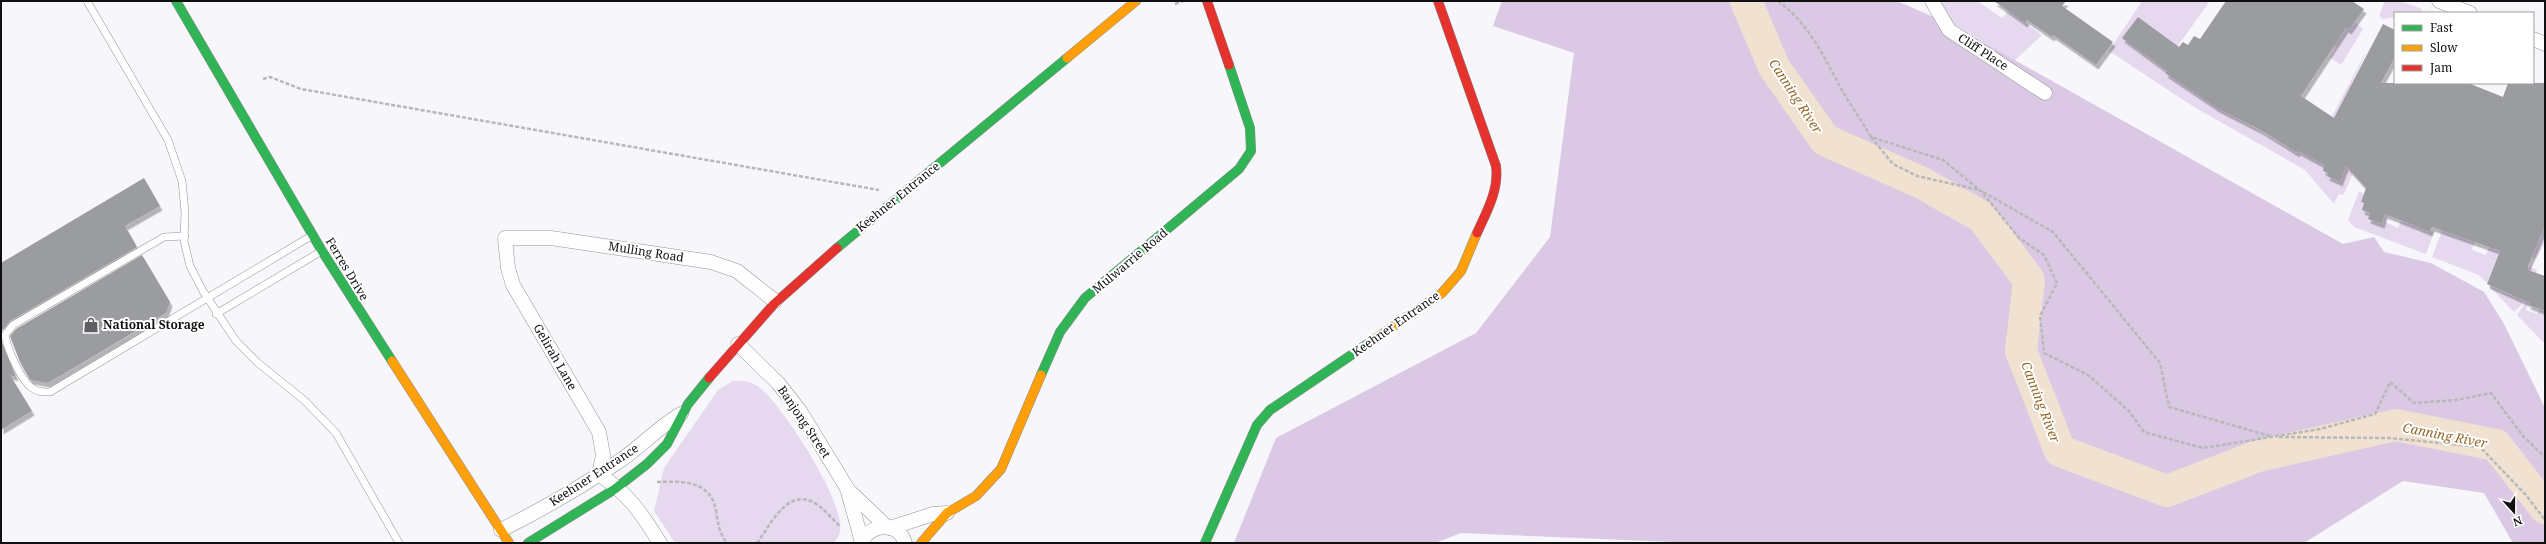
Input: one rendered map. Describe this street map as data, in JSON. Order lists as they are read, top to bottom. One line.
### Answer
{"streets":{"street":["Cliff Place","Keehner Entrance","Mulling Road","Mulwarrie Road","Ferres Drive","Gelirah Lane","Banjong Street"]},"crossings":[["Keehner Entrance","Mulling Road"],["Keehner Entrance","Ferres Drive"],["Keehner Entrance","Gelirah Lane"],["Keehner Entrance","Banjong Street"],["Mulling Road","Gelirah Lane"],["Mulwarrie Road","Banjong Street"]],"water":["Canning River"],"places":{"shop":["National Storage"]},"legend":["Fast","Slow","Jam"],"north":"bottom"}
